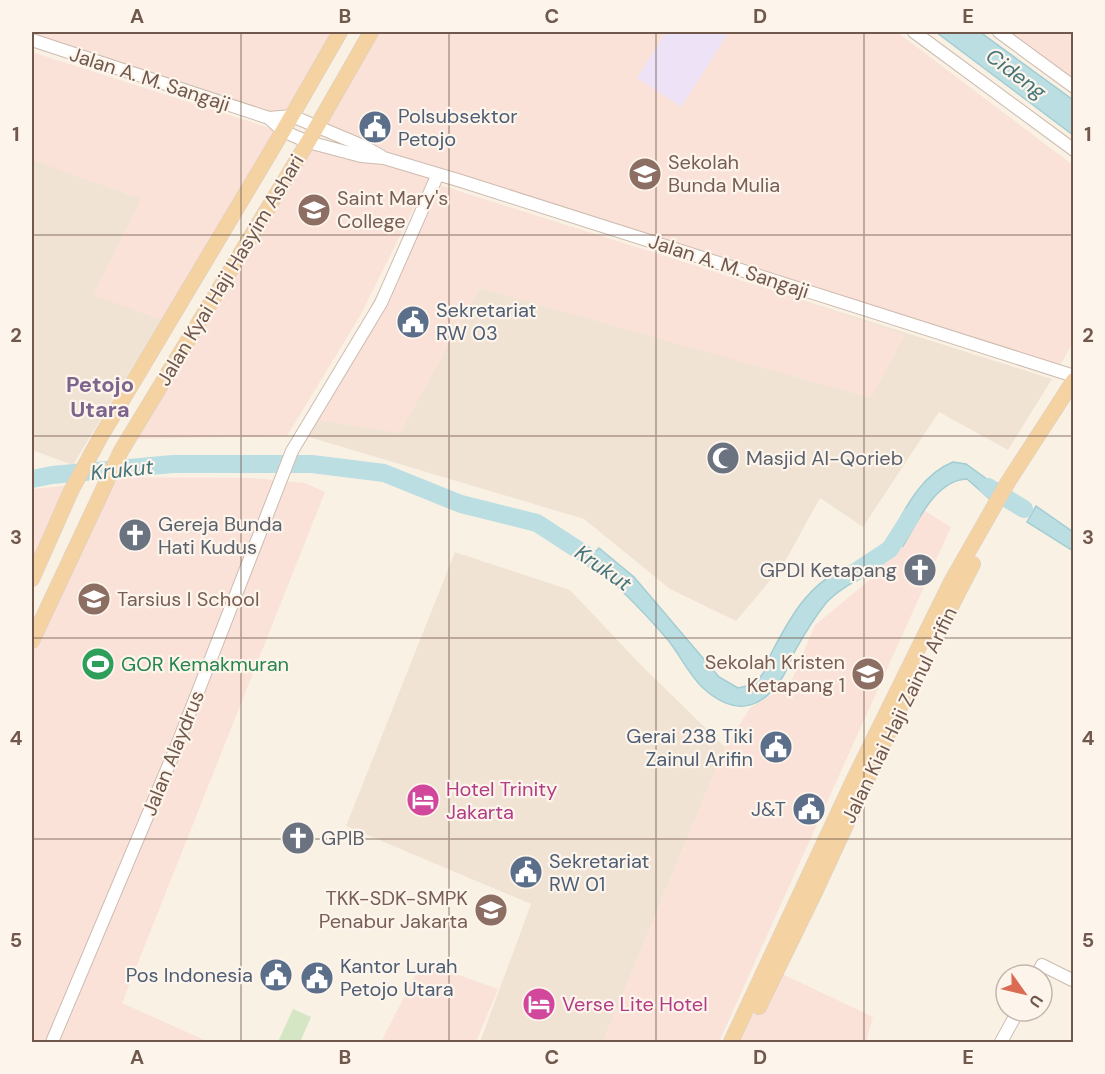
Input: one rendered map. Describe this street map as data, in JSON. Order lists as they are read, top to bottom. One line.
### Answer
{"streets":{"main road":["Jalan Kyai Haji Hasyim Ashari","Jalan Kiai Haji Zainul Arifin"],"street":["Jalan A. M. Sangaji","Jalan Alaydrus"]},"crossings":[["Jalan A. M. Sangaji","Jalan Kyai Haji Hasyim Ashari"],["Jalan A. M. Sangaji","Jalan Alaydrus"]],"districts":["Petojo Utara"],"water":["Cideng","Krukut"],"places":{"public building":["Polsubsektor Petojo","Sekretariat RW 03","Gerai 238 Tiki Zainul Arifin","J&T","Sekretariat RW 01","Pos Indonesia","Kantor Lurah Petojo Utara"],"school or university":["Sekolah Bunda Mulia","Saint Mary's College","Tarsius I School","Sekolah Kristen Ketapang 1","TKK-SDK-SMPK Penabur Jakarta"],"mosque":["Masjid Al-Qorieb"],"church":["Gereja Bunda Hati Kudus","GPDI Ketapang","GPIB"],"sports":["GOR Kemakmuran"],"hotel":["Hotel Trinity Jakarta","Verse Lite Hotel"]},"north":"bottom right","grid":{"columns":["A","B","C","D","E"],"rows":["1","2","3","4","5"]}}
